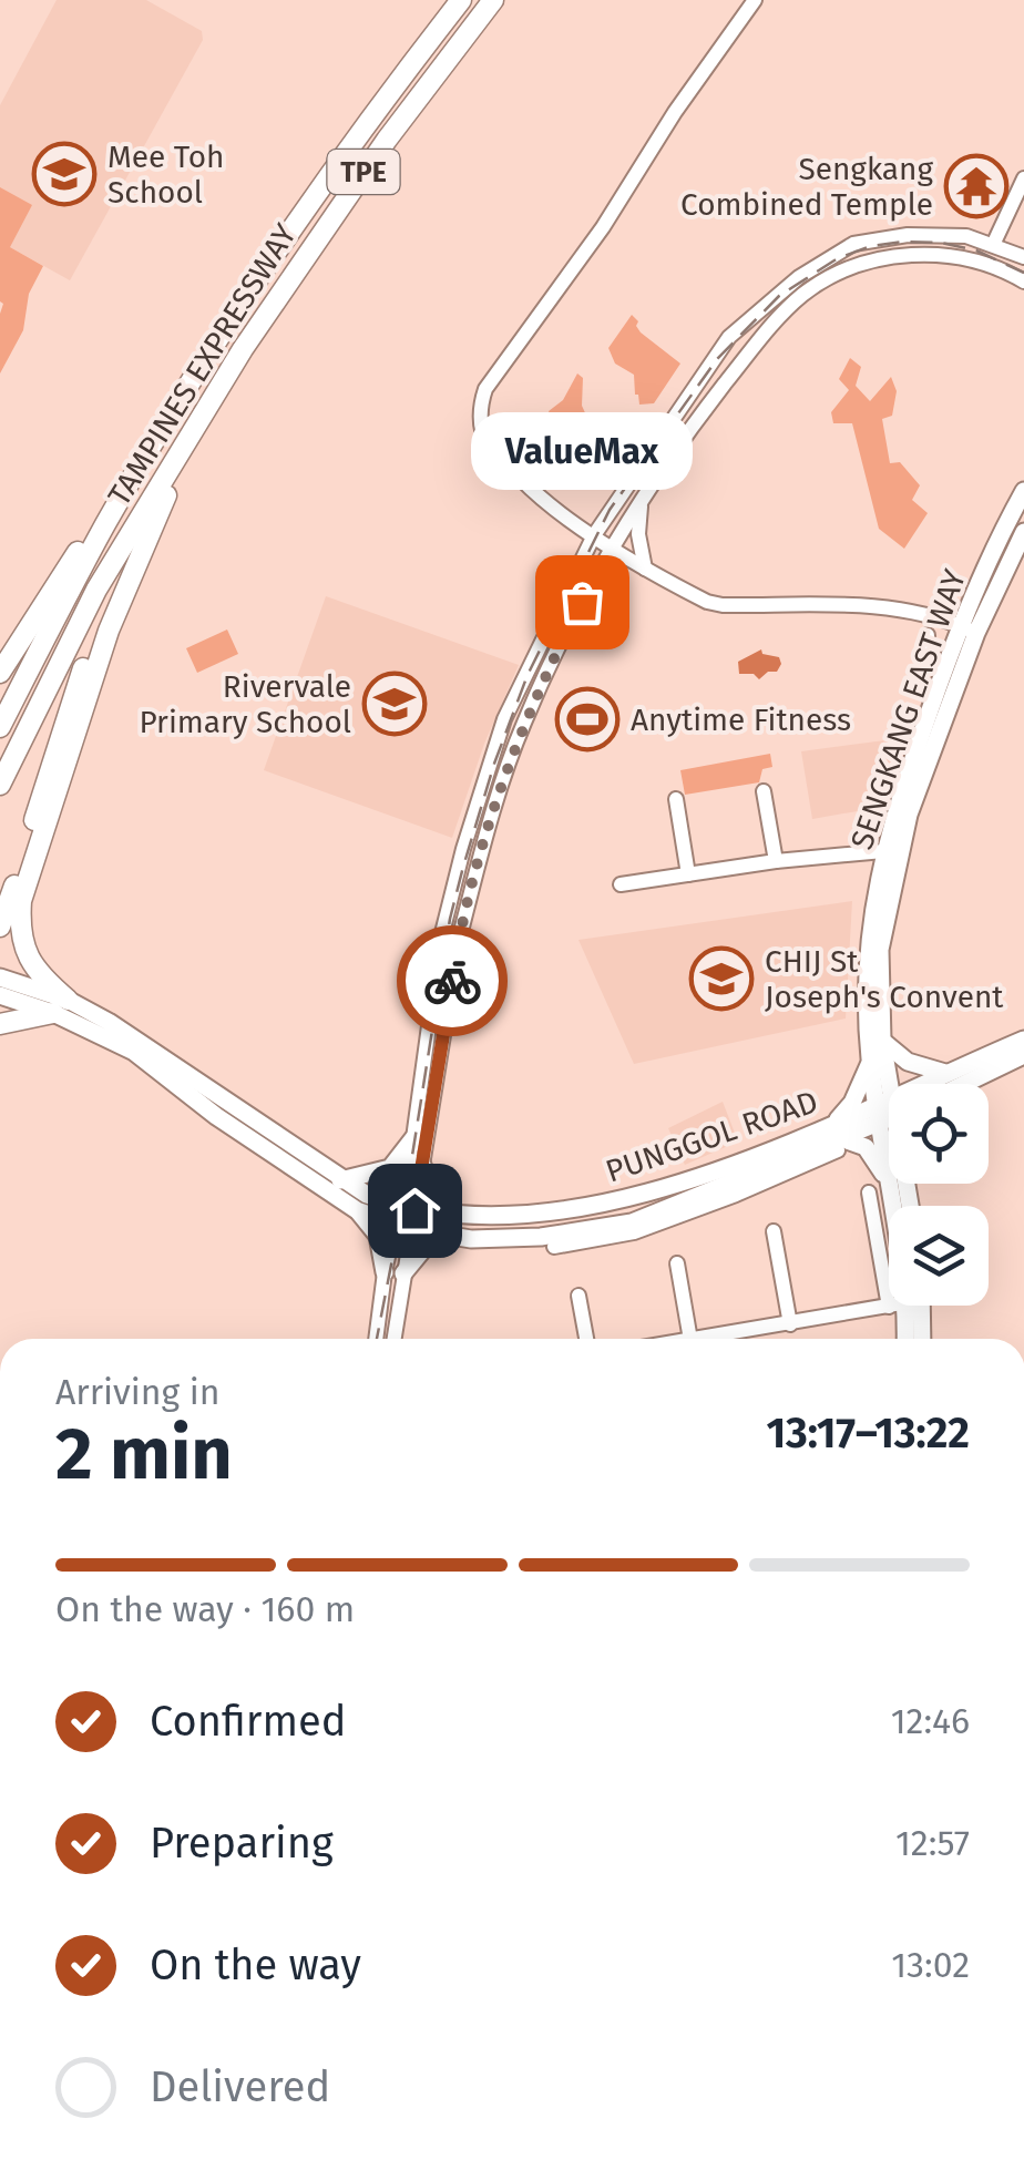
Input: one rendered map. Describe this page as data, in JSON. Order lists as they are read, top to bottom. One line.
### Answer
{"streets":{"highway":["TPE","TAMPINES EXPRESSWAY"],"main road":["SENGKANG EAST WAY","PUNGGOL ROAD"]},"places":{"school or university":["Mee Toh School","Rivervale Primary School","CHIJ St Joseph's Convent"],"temple":["Sengkang Combined Temple"],"other":["ValueMax"],"sports":["Anytime Fitness"]},"page":{"bubble":"ValueMax","heading":["2 min","Arriving in","13:17–13:22"],"bar":"On the way · 160 m","list":[["Confirmed","12:46"],["Preparing","12:57"],["On the way","13:02"],"Delivered"]}}
